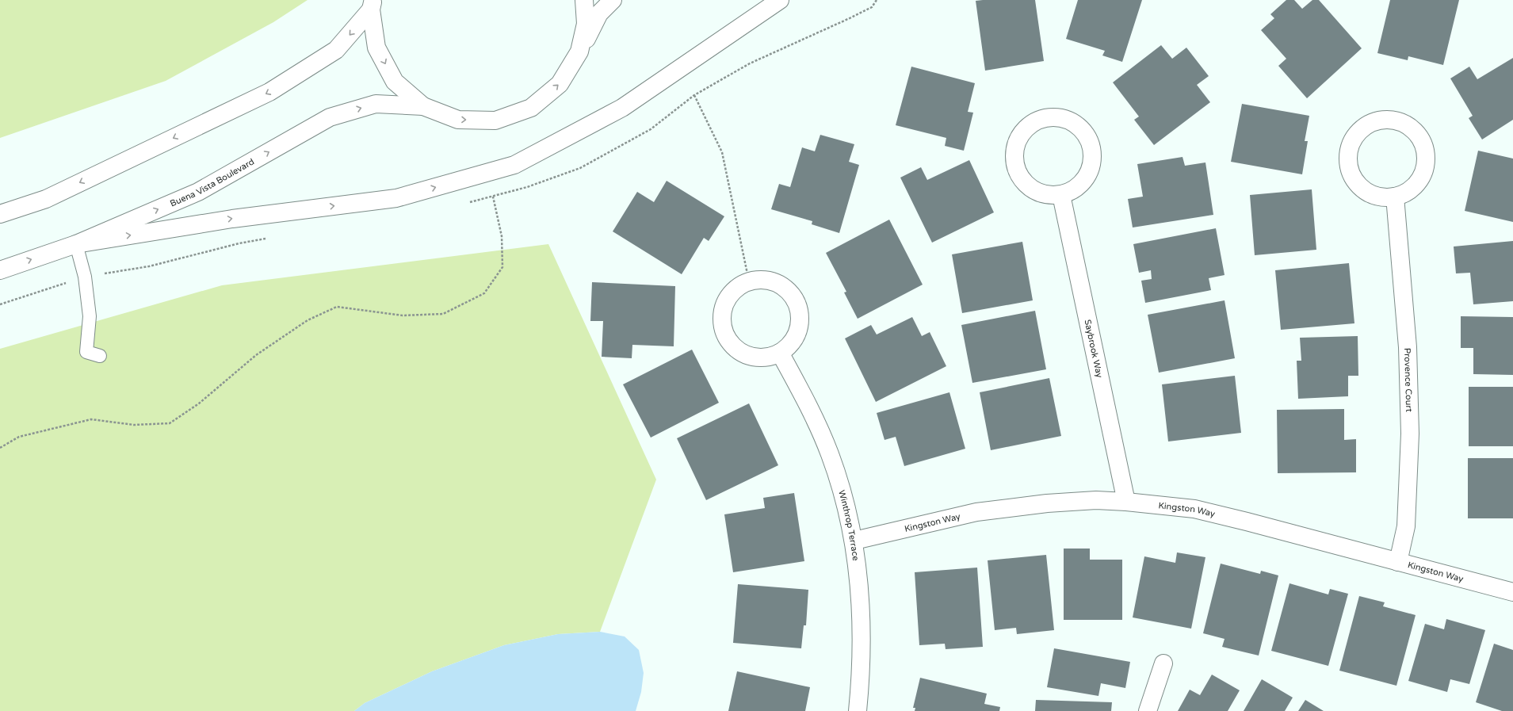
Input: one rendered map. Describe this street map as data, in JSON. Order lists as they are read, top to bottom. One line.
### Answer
{"streets":{"street":["Buena Vista Boulevard","Saybrook Way","Provence Court","Kingston Way","Winthrop Terrace"]},"crossings":[["Saybrook Way","Kingston Way"],["Provence Court","Kingston Way"],["Kingston Way","Winthrop Terrace"]]}
